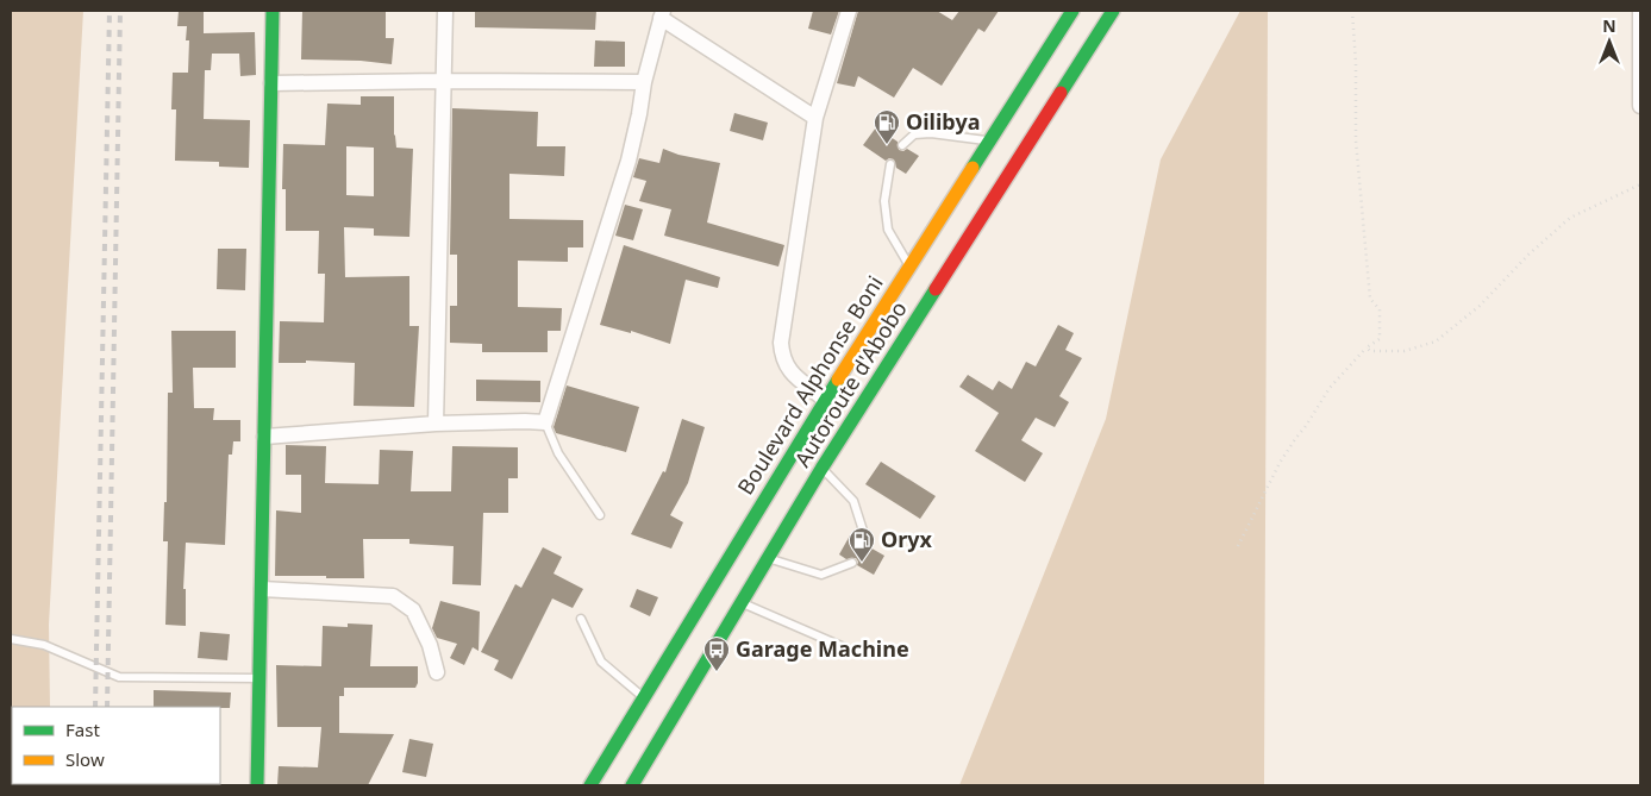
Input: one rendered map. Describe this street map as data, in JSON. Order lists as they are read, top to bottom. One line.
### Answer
{"streets":{"main road":["Autoroute d'Abobo","Boulevard Alphonse Boni"]},"places":{"fuel station":["Oilibya","Oryx"],"bus stop":["Garage Machine"]},"legend":["Fast","Slow"],"north":"top"}
